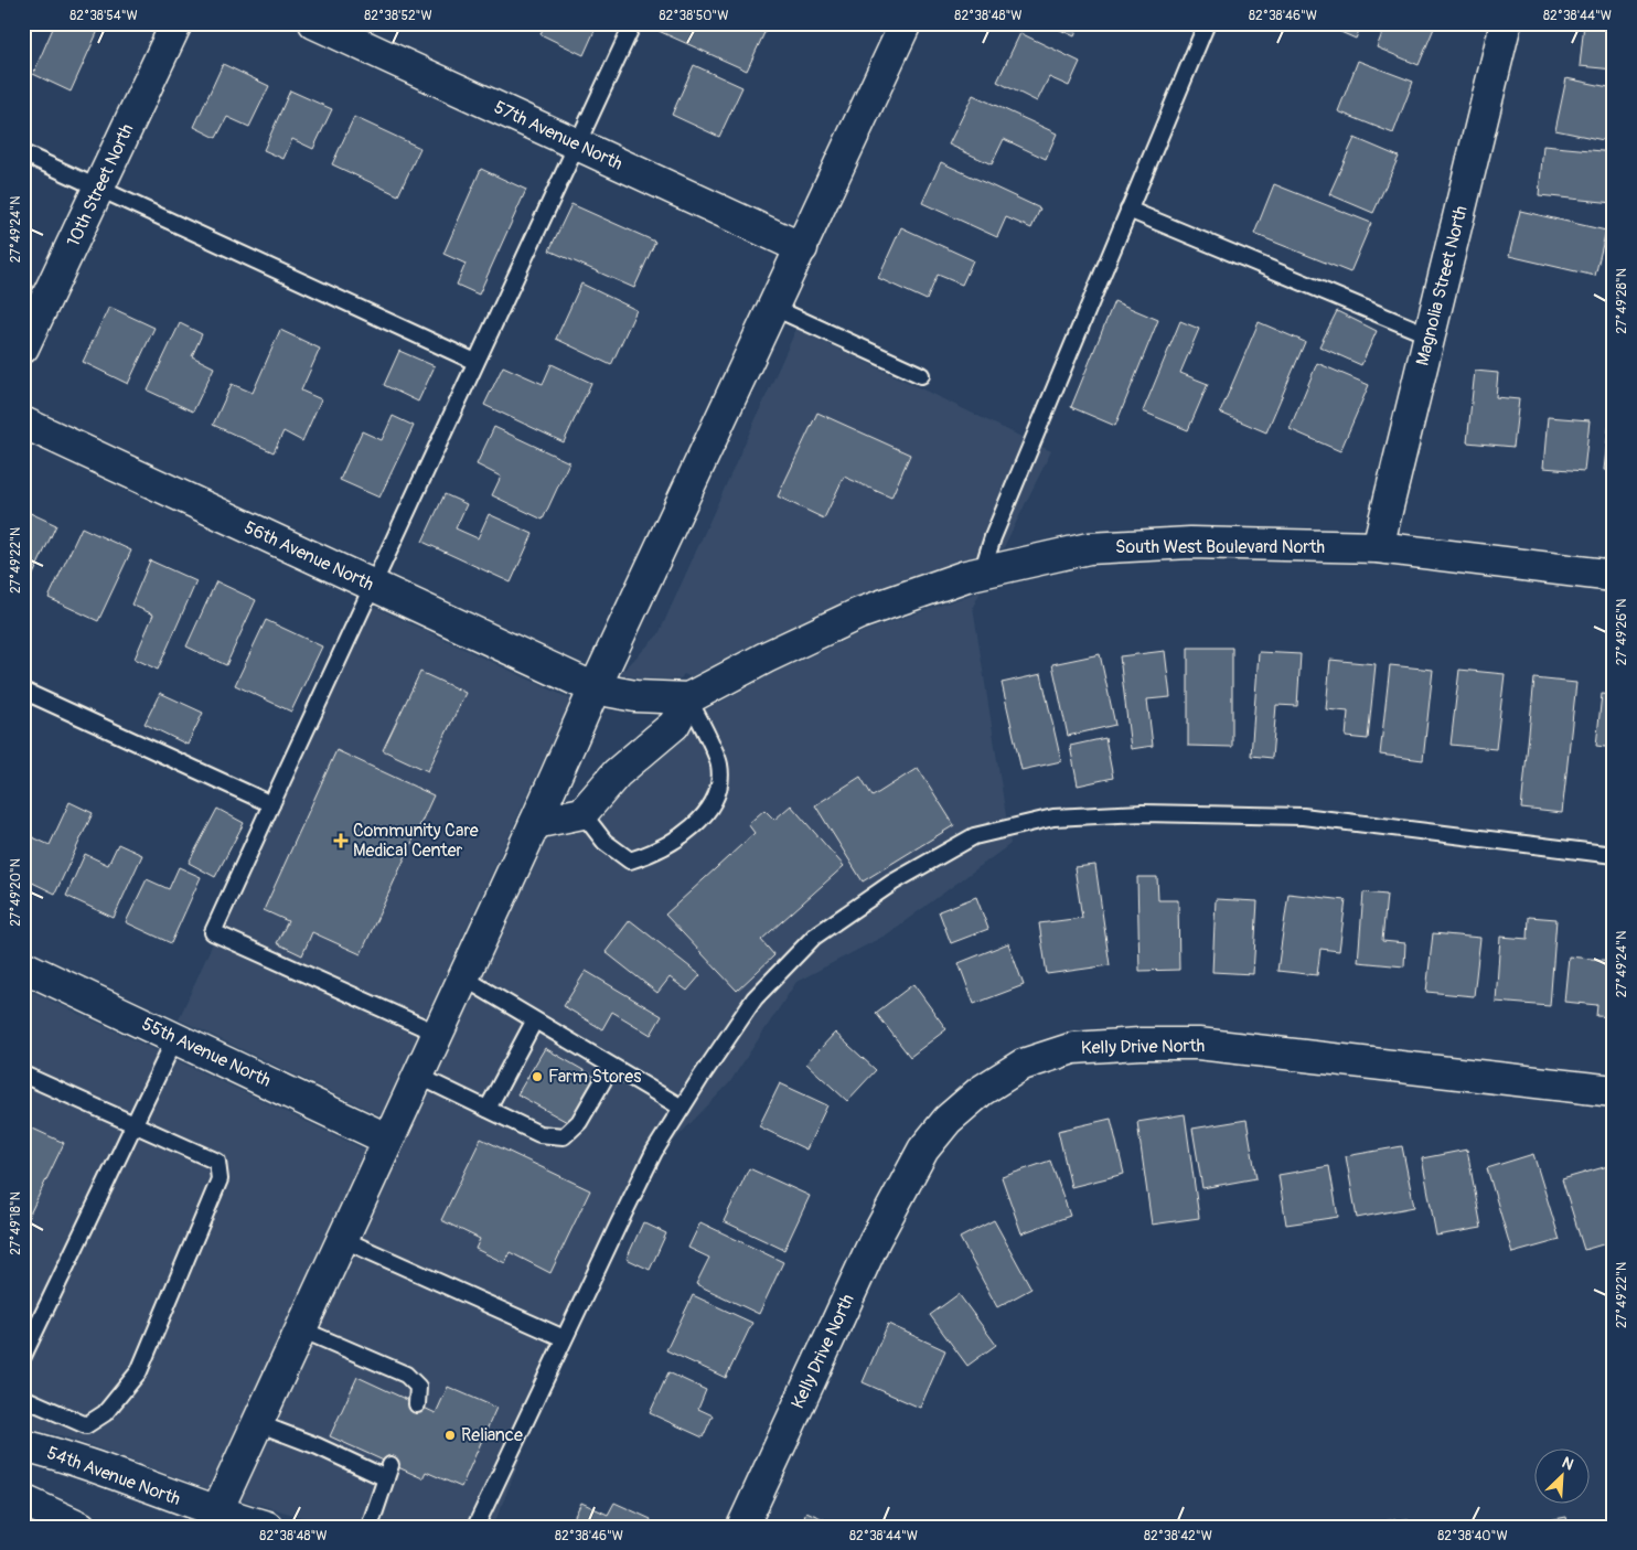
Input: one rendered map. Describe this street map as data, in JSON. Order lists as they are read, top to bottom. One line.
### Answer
{"streets":{"street":["57th Avenue North","10th Street North","Magnolia Street North","South West Boulevard North","56th Avenue North","Kelly Drive North","55th Avenue North","54th Avenue North"]},"crossings":[["Magnolia Street North","South West Boulevard North"]],"places":{"health":["Community Care Medical Center"],"other":["Farm Stores","Reliance"]},"north":"top right","coordinates":["82°38'54\"W","82°38'52\"W","82°38'50\"W","82°38'48\"W","82°38'46\"W","82°38'44\"W","27°49'24\"N","27°49'28\"N","27°49'22\"N","27°49'26\"N","27°49'20\"N","27°49'18\"N","82°38'42\"W","82°38'40\"W"]}
